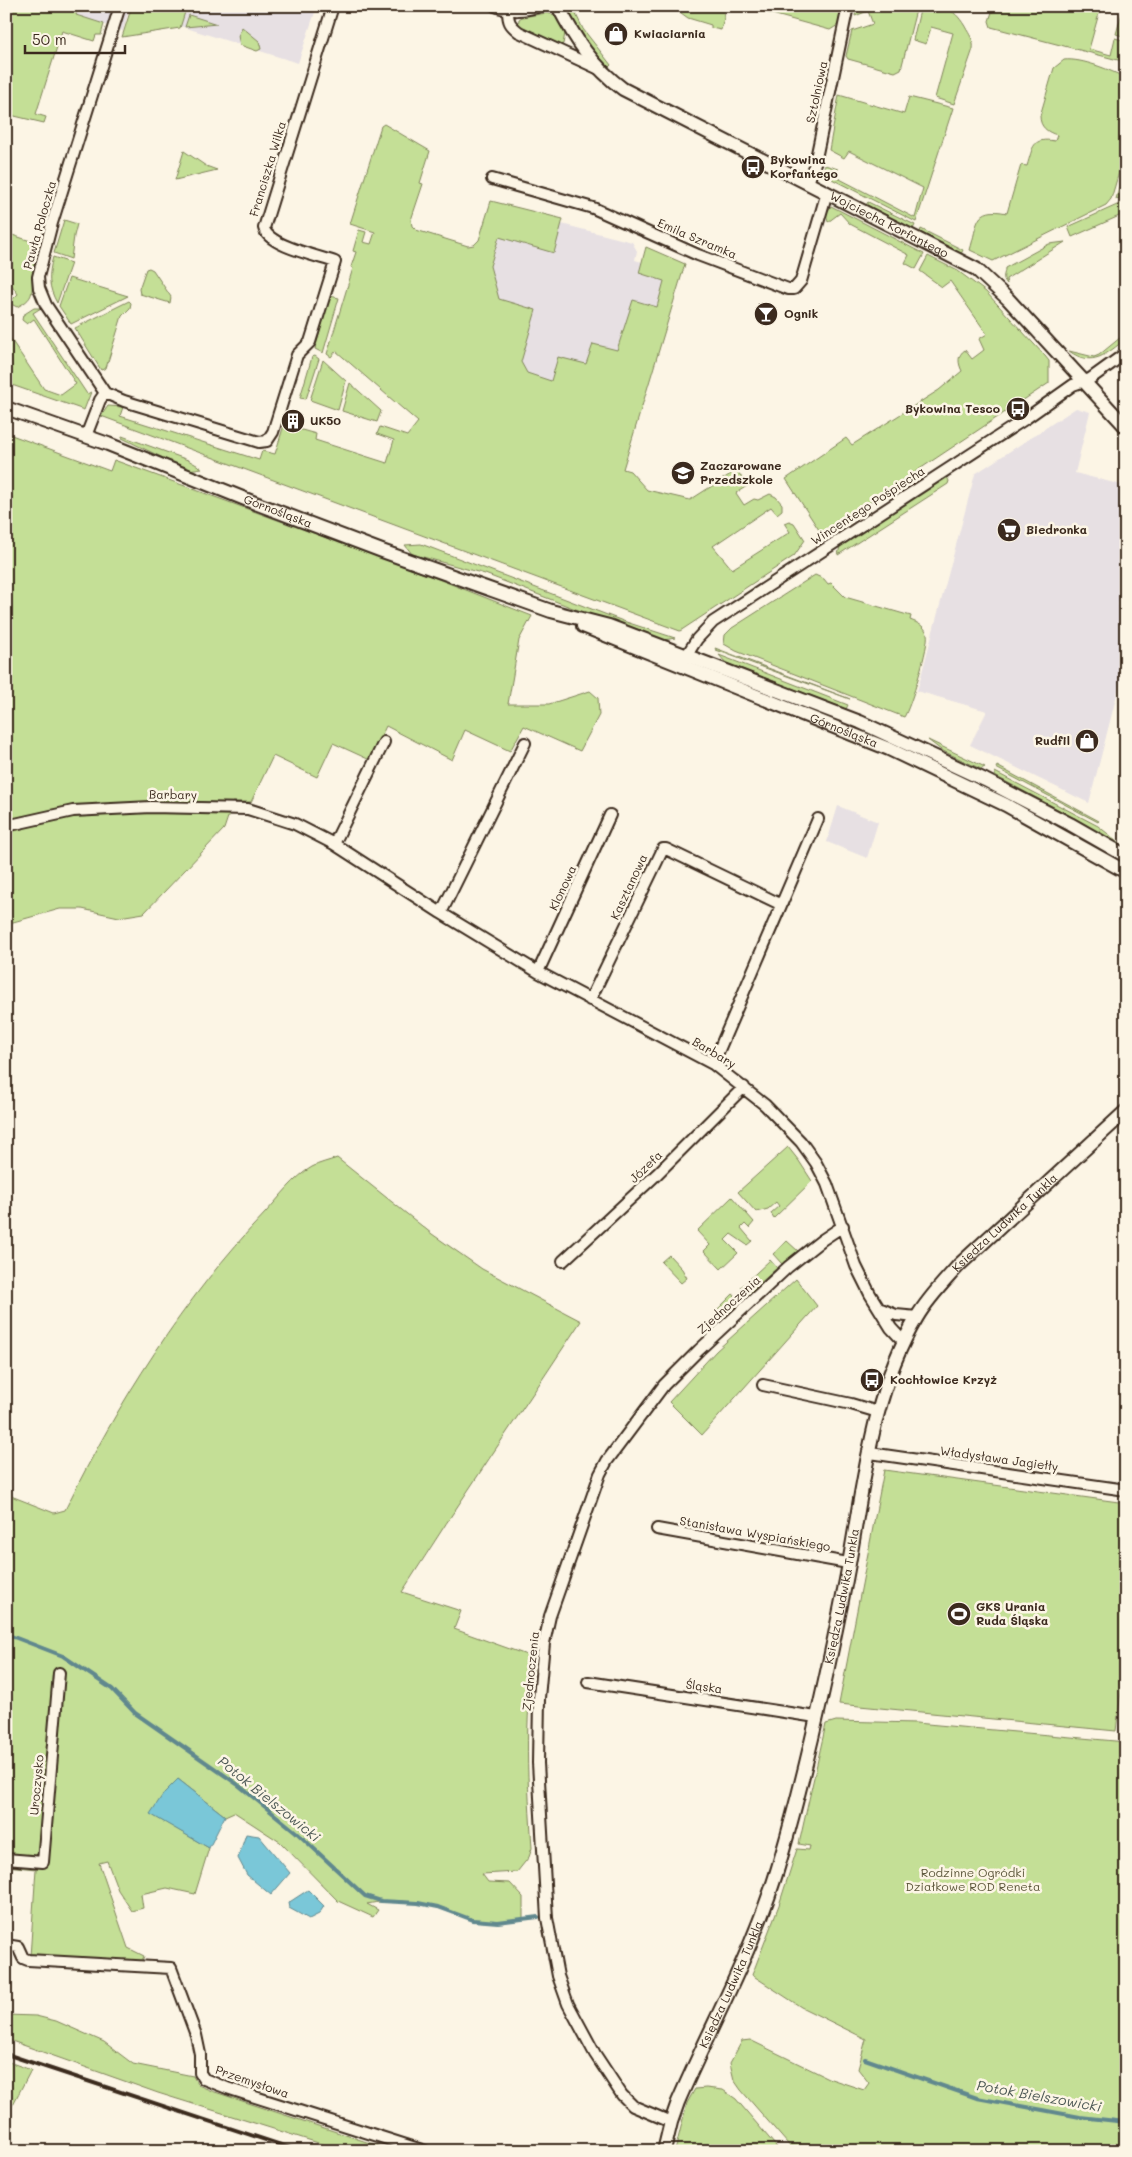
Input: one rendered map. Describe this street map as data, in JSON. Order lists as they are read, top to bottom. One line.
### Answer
{"streets":{"street":["Sztolniowa","Franciszka Wilka","Wojciecha Korfantego","Pawła Poloczka","Emila Szramka","Wincentego Pośpiecha","Górnośląska","Barbary","Kasztanowa","Klonowa","Józefa","Księdza Ludwika Tunkla","Zjednoczenia","Władysława Jagiełły","Stanisława Wyspiańskiego","Śląska","Uroczysko","Przemysłowa"]},"crossings":[["Sztolniowa","Wojciecha Korfantego"],["Franciszka Wilka","Pawła Poloczka"],["Wojciecha Korfantego","Emila Szramka"],["Wojciecha Korfantego","Wincentego Pośpiecha"],["Wincentego Pośpiecha","Górnośląska"],["Barbary","Kasztanowa"],["Barbary","Klonowa"],["Barbary","Józefa"],["Barbary","Księdza Ludwika Tunkla"],["Barbary","Zjednoczenia"],["Księdza Ludwika Tunkla","Zjednoczenia"],["Księdza Ludwika Tunkla","Władysława Jagiełły"],["Księdza Ludwika Tunkla","Stanisława Wyspiańskiego"],["Księdza Ludwika Tunkla","Śląska"]],"water":["Potok Bielszowicki"],"parks":["Rodzinne Ogródki Działkowe ROD Reneta"],"places":{"shop":["Kwiaciarnia","Rudfil"],"bus stop":["Bykowina Korfantego","Bykowina Tesco","Kochłowice Krzyż"],"bar":["Ognik"],"building":["UK50"],"school or university":["Zaczarowane Przedszkole"],"supermarket":["Biedronka"],"sports":["GKS Urania Ruda Śląska"]},"scale_bar":"50 m"}
